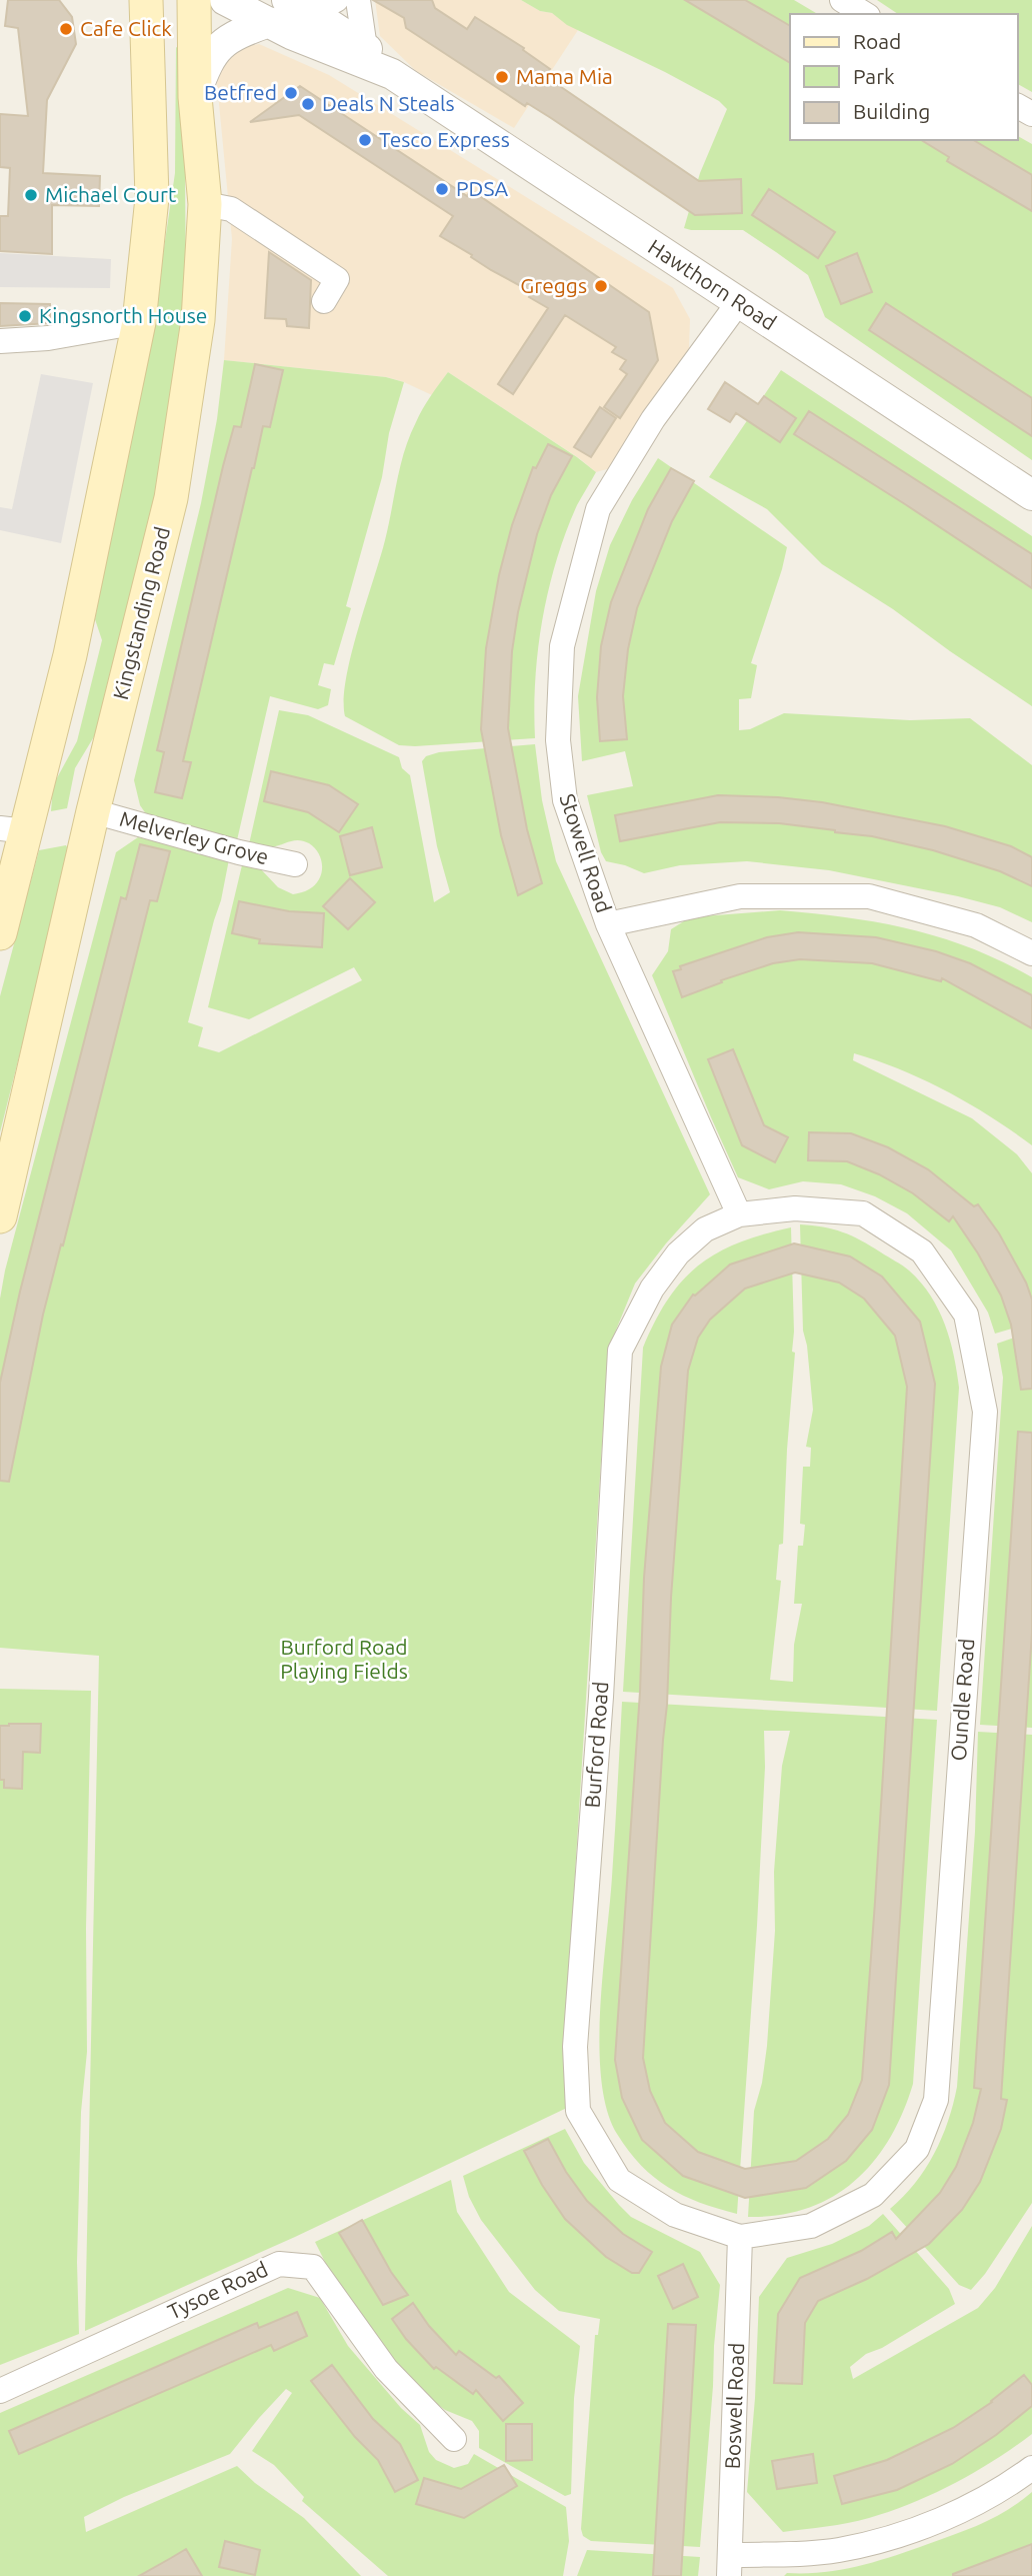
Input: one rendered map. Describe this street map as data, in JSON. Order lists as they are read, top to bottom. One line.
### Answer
{"streets":{"main road":["Kingstanding Road"],"street":["Hawthorn Road","Melverley Grove","Stowell Road","Oundle Road","Burford Road","Tysoe Road","Boswell Road"]},"crossings":[["Hawthorn Road","Stowell Road"],["Kingstanding Road","Melverley Grove"],["Stowell Road","Oundle Road"],["Stowell Road","Burford Road"],["Oundle Road","Burford Road"],["Oundle Road","Boswell Road"],["Burford Road","Boswell Road"]],"parks":["Burford Road Playing Fields"],"places":["Cafe Click","Mama Mia","Betfred","Deals N Steals","Tesco Express","PDSA","Michael Court","Greggs","Kingsnorth House"],"legend":["Road","Park","Building"]}
